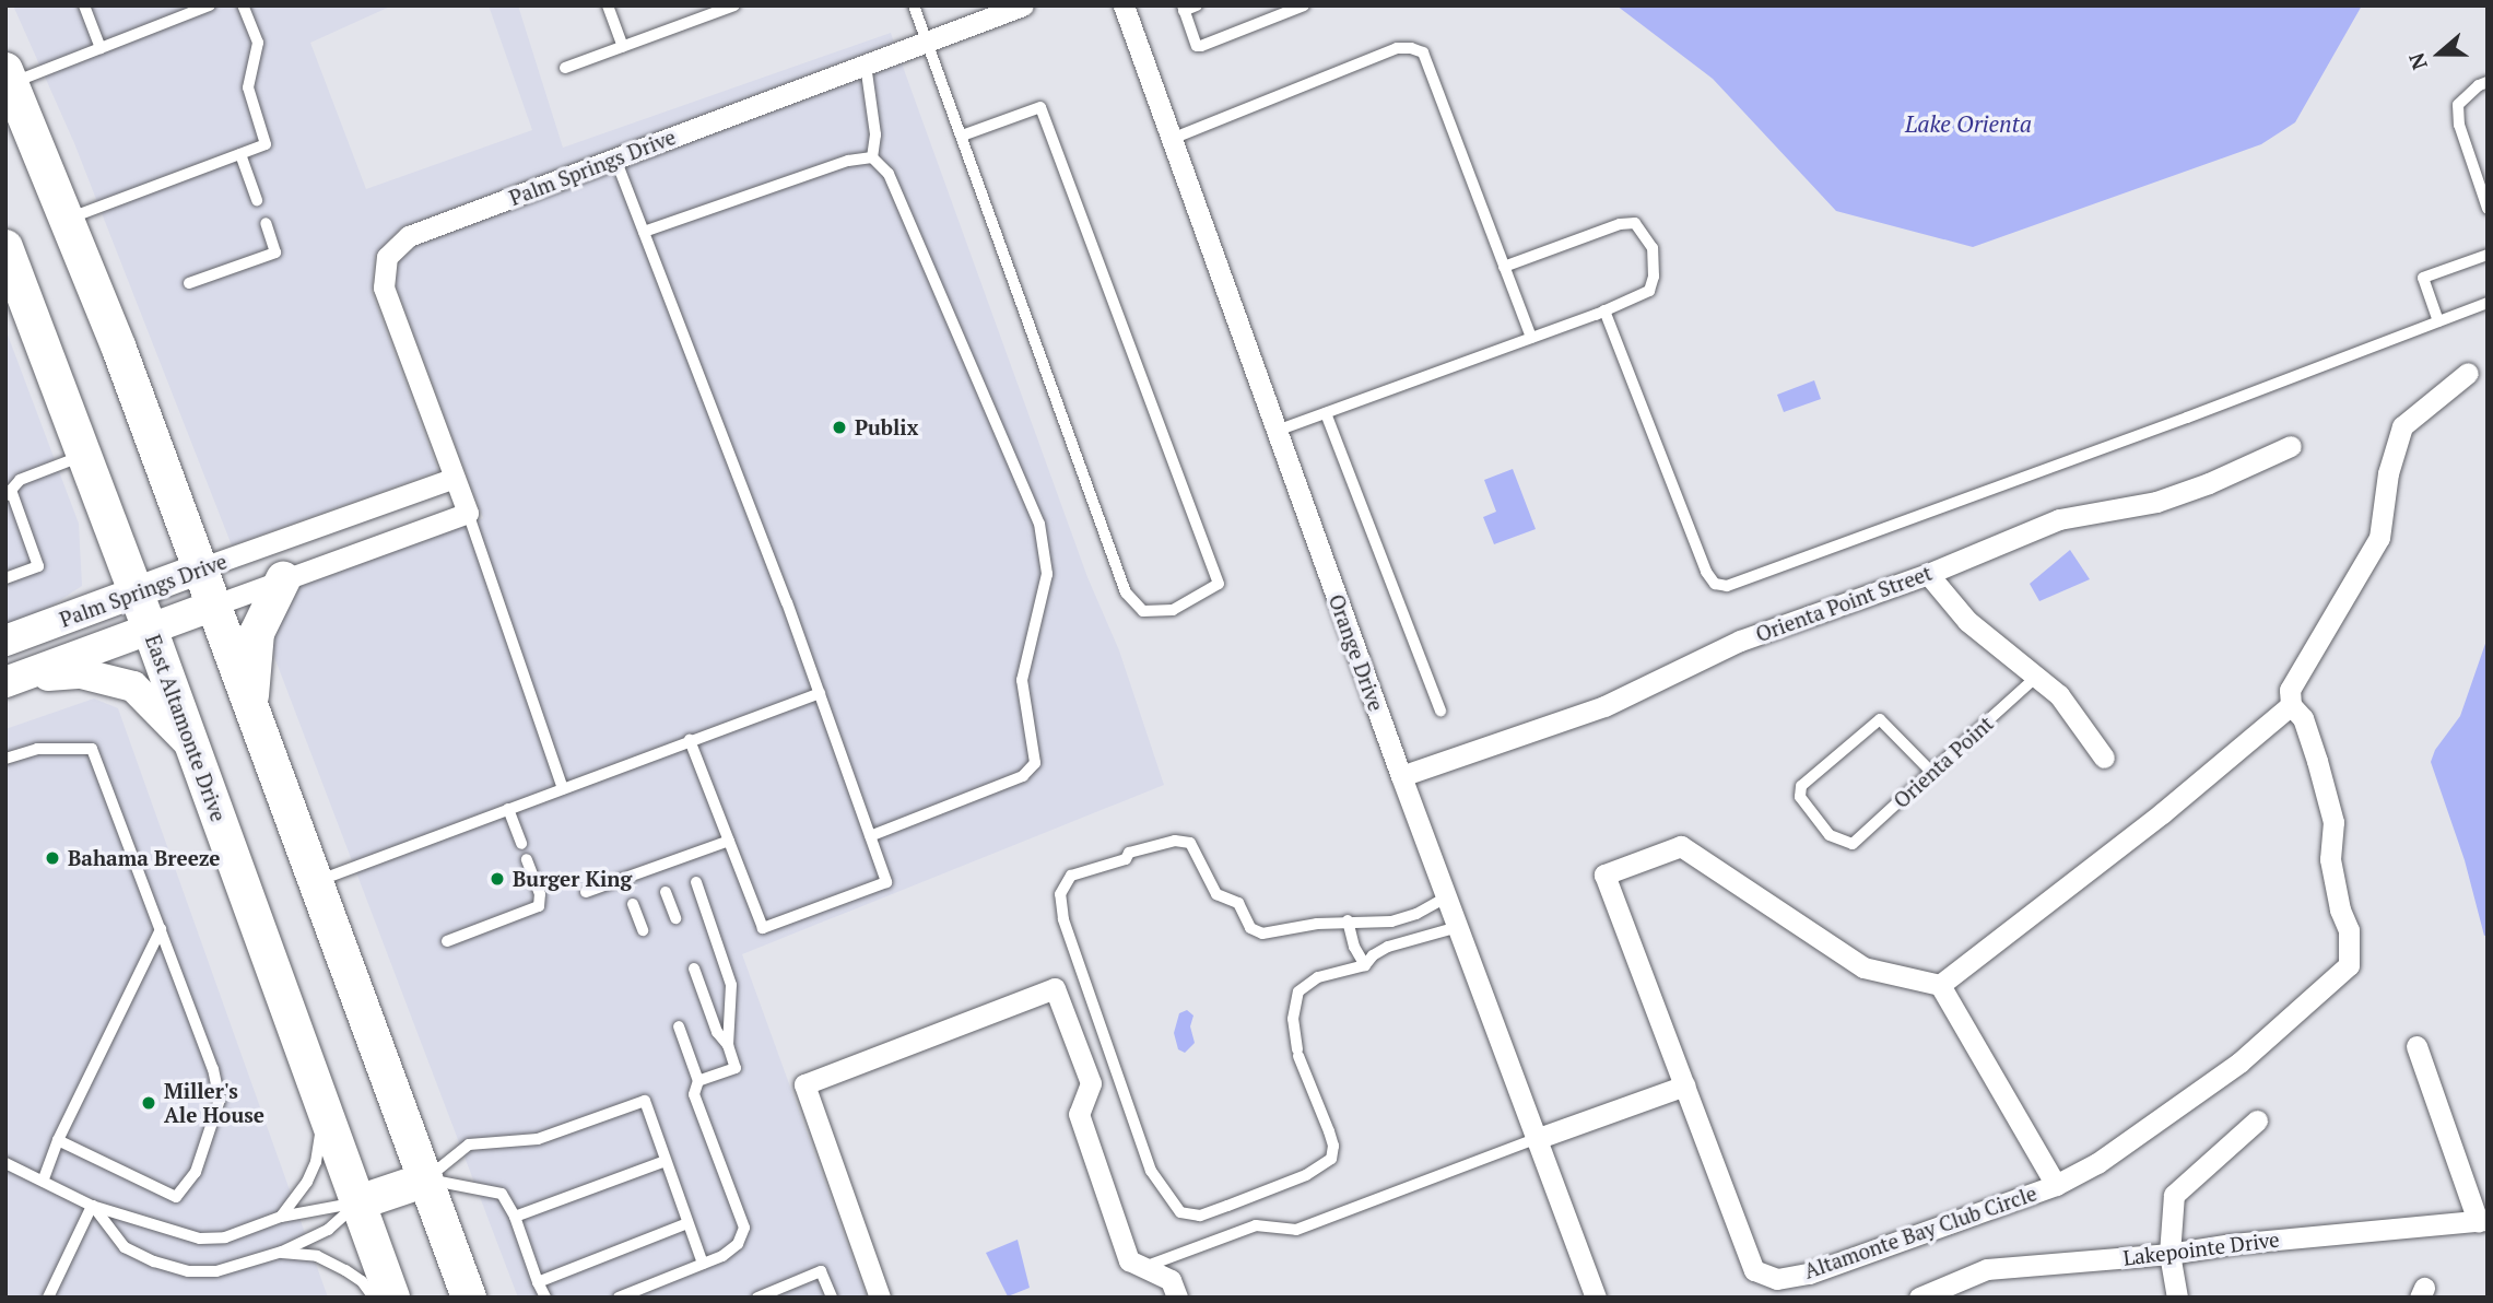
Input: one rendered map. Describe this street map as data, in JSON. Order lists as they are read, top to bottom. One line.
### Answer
{"streets":{"main road":["Palm Springs Drive","East Altamonte Drive"],"street":["Orienta Point Street","Orange Drive","Altamonte Bay Club Circle","Lakepointe Drive"],"lane":["Orienta Point"]},"crossings":[["Palm Springs Drive","East Altamonte Drive"],["Orienta Point Street","Orange Drive"]],"water":["Lake Orienta"],"places":["Publix","Bahama Breeze","Burger King","Miller's Ale House"],"north":"left"}
